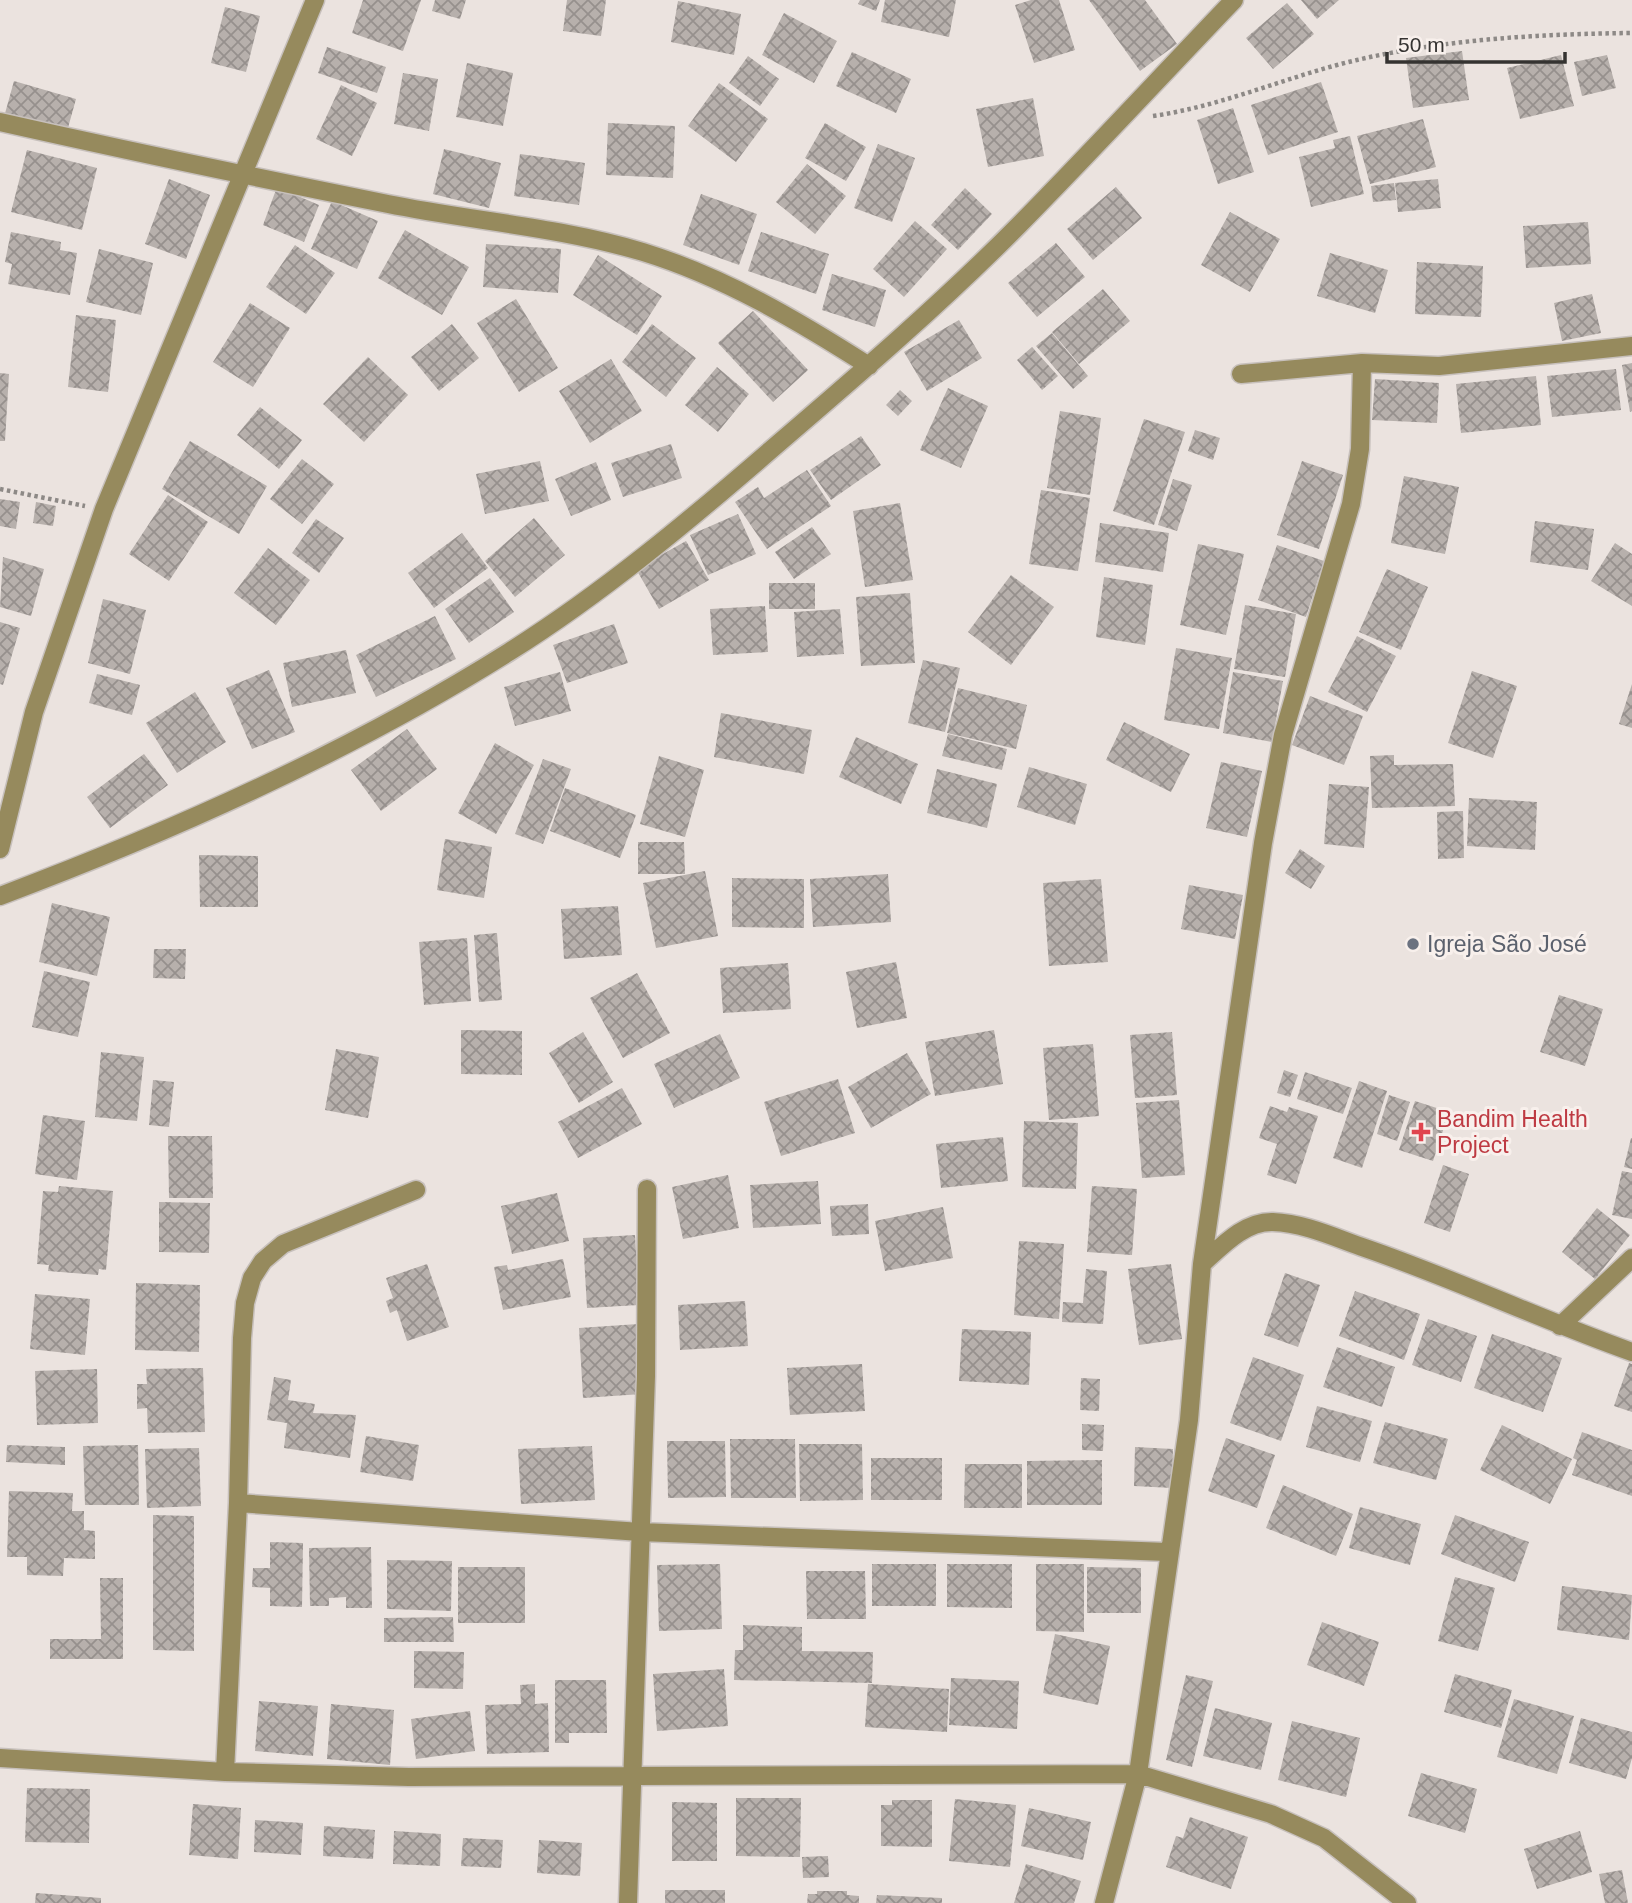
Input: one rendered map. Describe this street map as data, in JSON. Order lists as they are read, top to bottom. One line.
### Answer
{"places":{"other":["Igreja São José"],"health":["Bandim Health Project"]},"scale_bar":"50 m"}
